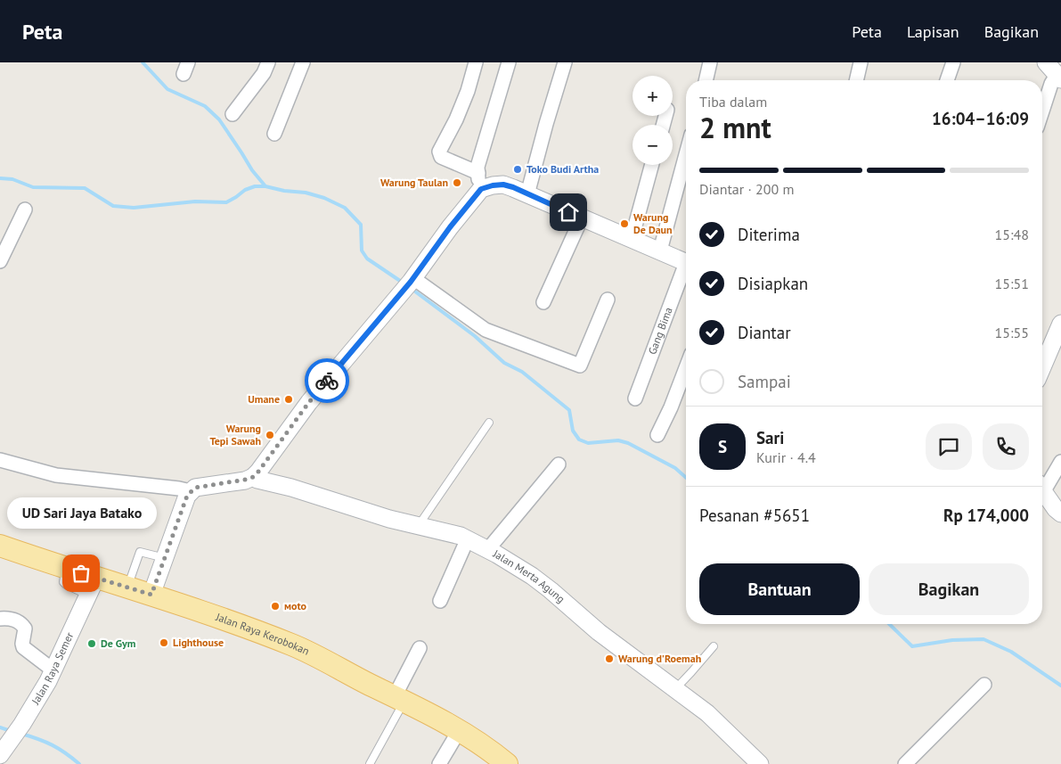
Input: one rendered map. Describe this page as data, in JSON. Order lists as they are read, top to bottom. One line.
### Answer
{"streets":{"main road":["Jalan Raya Kerobokan"],"street":["Gang Bima","Jalan Merta Agung","Jalan Raya Semer"]},"crossings":[["Jalan Raya Kerobokan","Jalan Raya Semer"]],"places":["Toko Budi Artha","Warung Taulan","Warung De Daun","Umane","Warung Tepi Sawah","UD Sari Jaya Batako","моto","Lighthouse","De Gym","Warung d'Roemah"],"page":{"header":"Peta","nav":["Peta","Lapisan","Bagikan"],"map_buttons":["+","−"],"heading":["2 mnt","Tiba dalam","16:04–16:09"],"panel":["Sari","Kurir · 4.4","Pesanan #5651","Rp 174,000"],"bar":"Diantar · 200 m","list":[["Diterima","15:48"],["Disiapkan","15:51"],["Diantar","15:55"],"Sampai"],"round":"S","bubble":"UD Sari Jaya Batako","buttons":["Bantuan","Bagikan"]}}
